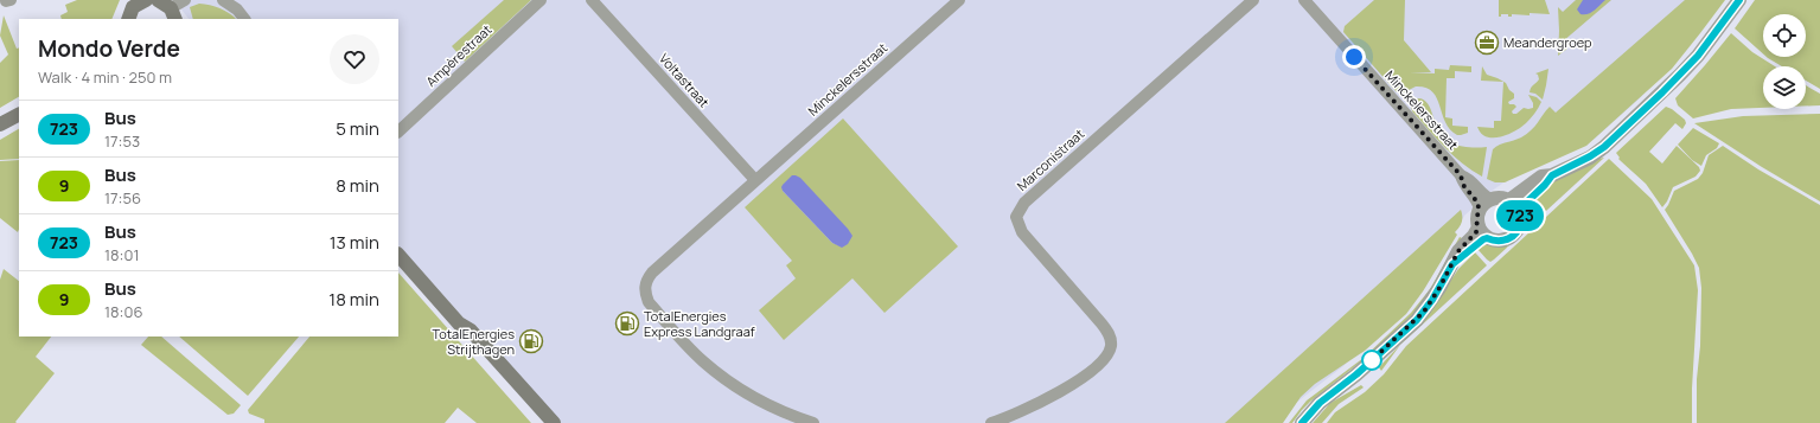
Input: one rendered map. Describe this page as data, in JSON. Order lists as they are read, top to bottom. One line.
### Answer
{"streets":{"street":["Ampèrestraat","Minckelersstraat","Voltastraat","Marconistraat"]},"crossings":[["Minckelersstraat","Voltastraat"]],"places":{"office":["Meandergroep"],"fuel station":["TotalEnergies Express Landgraaf","TotalEnergies Strijthagen"]},"lines":["bus line 723"],"page":{"on_map":"723","heading":["Mondo Verde","Walk · 4 min · 250 m"],"list":[{"mark":"723","name":"Bus","note":"17:53","value":"5 min"},{"mark":"9","name":"Bus","note":"17:56","value":"8 min"},{"mark":"723","name":"Bus","note":"18:01","value":"13 min"},{"mark":"9","name":"Bus","note":"18:06","value":"18 min"}]}}
